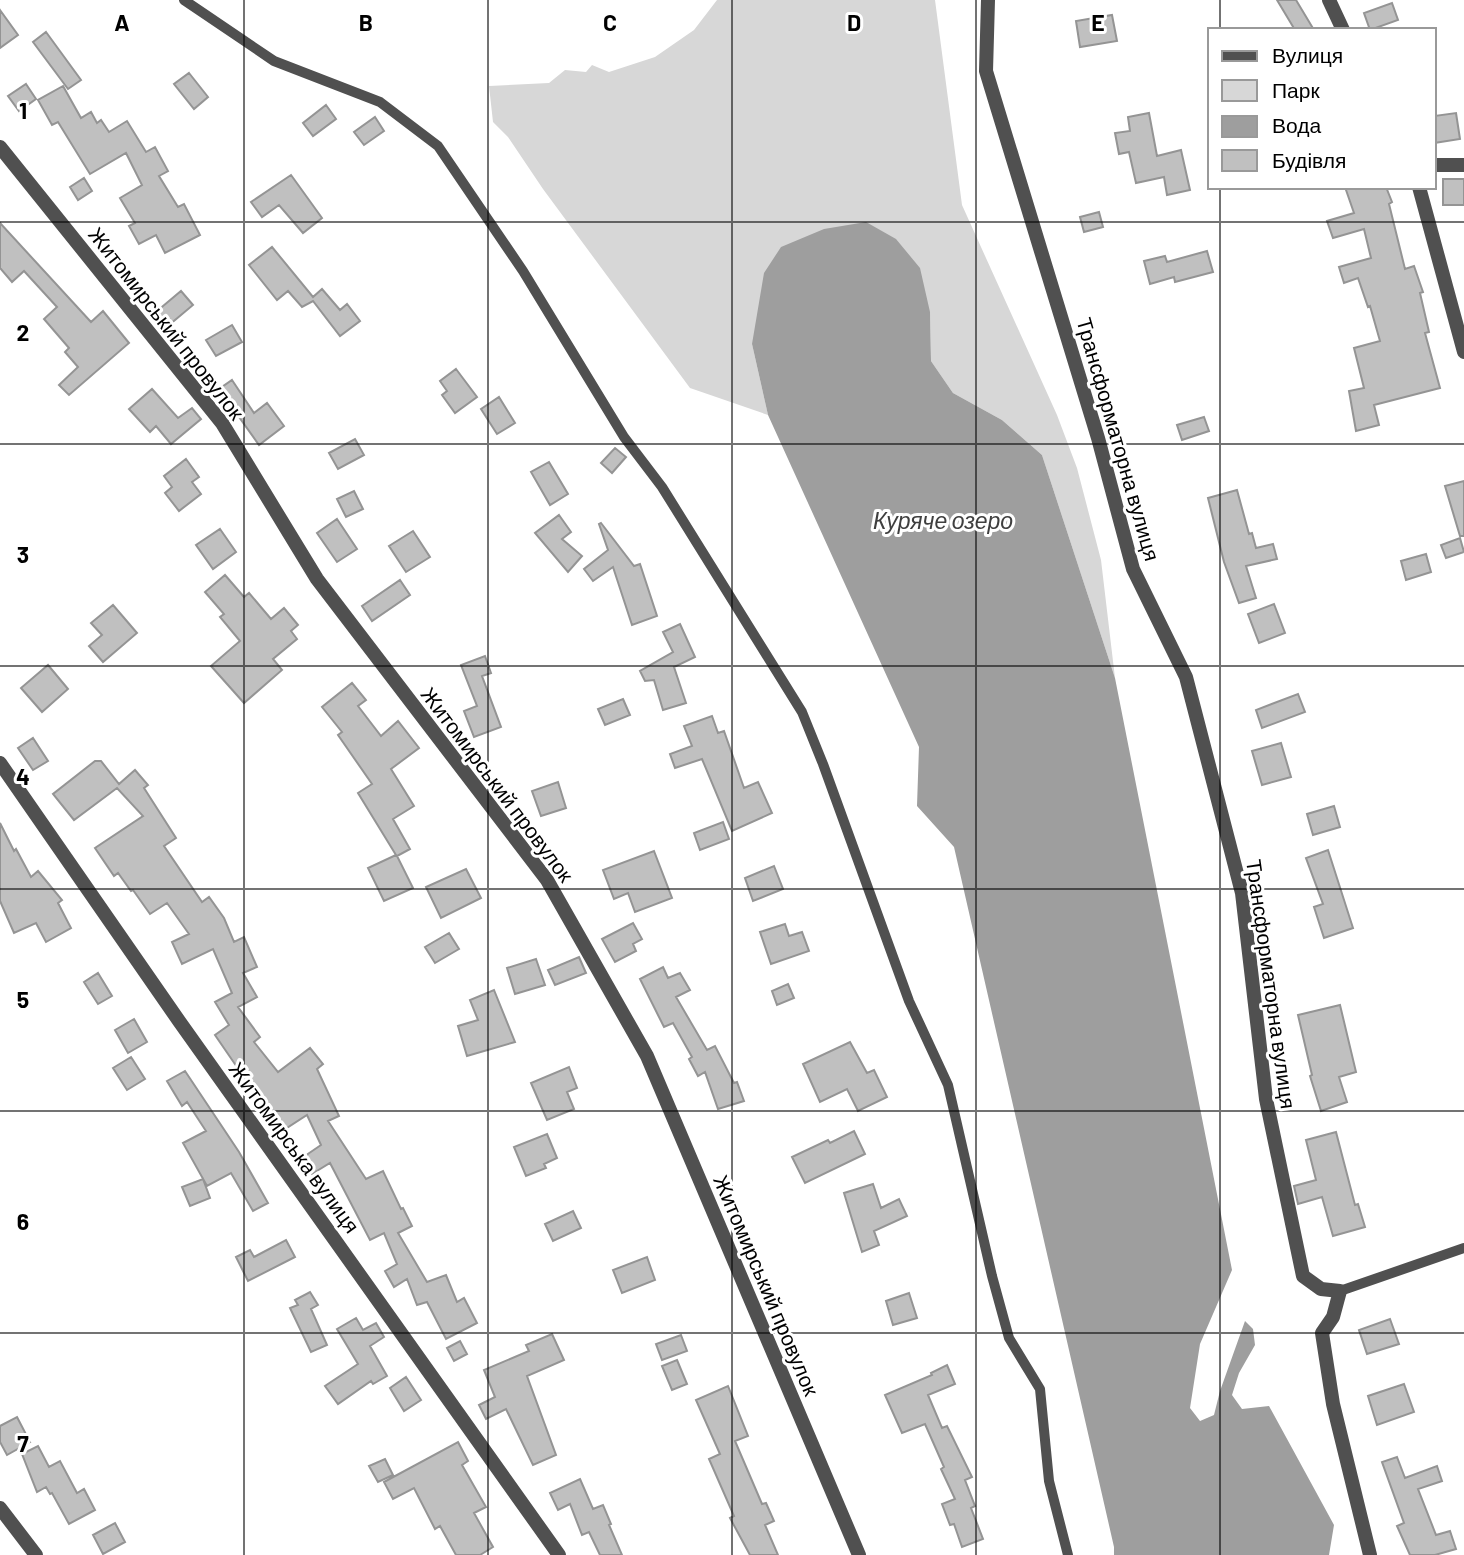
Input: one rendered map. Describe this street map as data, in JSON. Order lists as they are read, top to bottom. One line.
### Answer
{"streets":{"street":["Житомирський провулок","Трансформаторна вулиця","Житомирська вулиця"]},"water":["Куряче озеро"],"legend":["Вулиця","Парк","Вода","Будівля"],"grid":{"columns":["A","B","C","D","E"],"rows":["1","2","3","4","5","6","7"]}}
